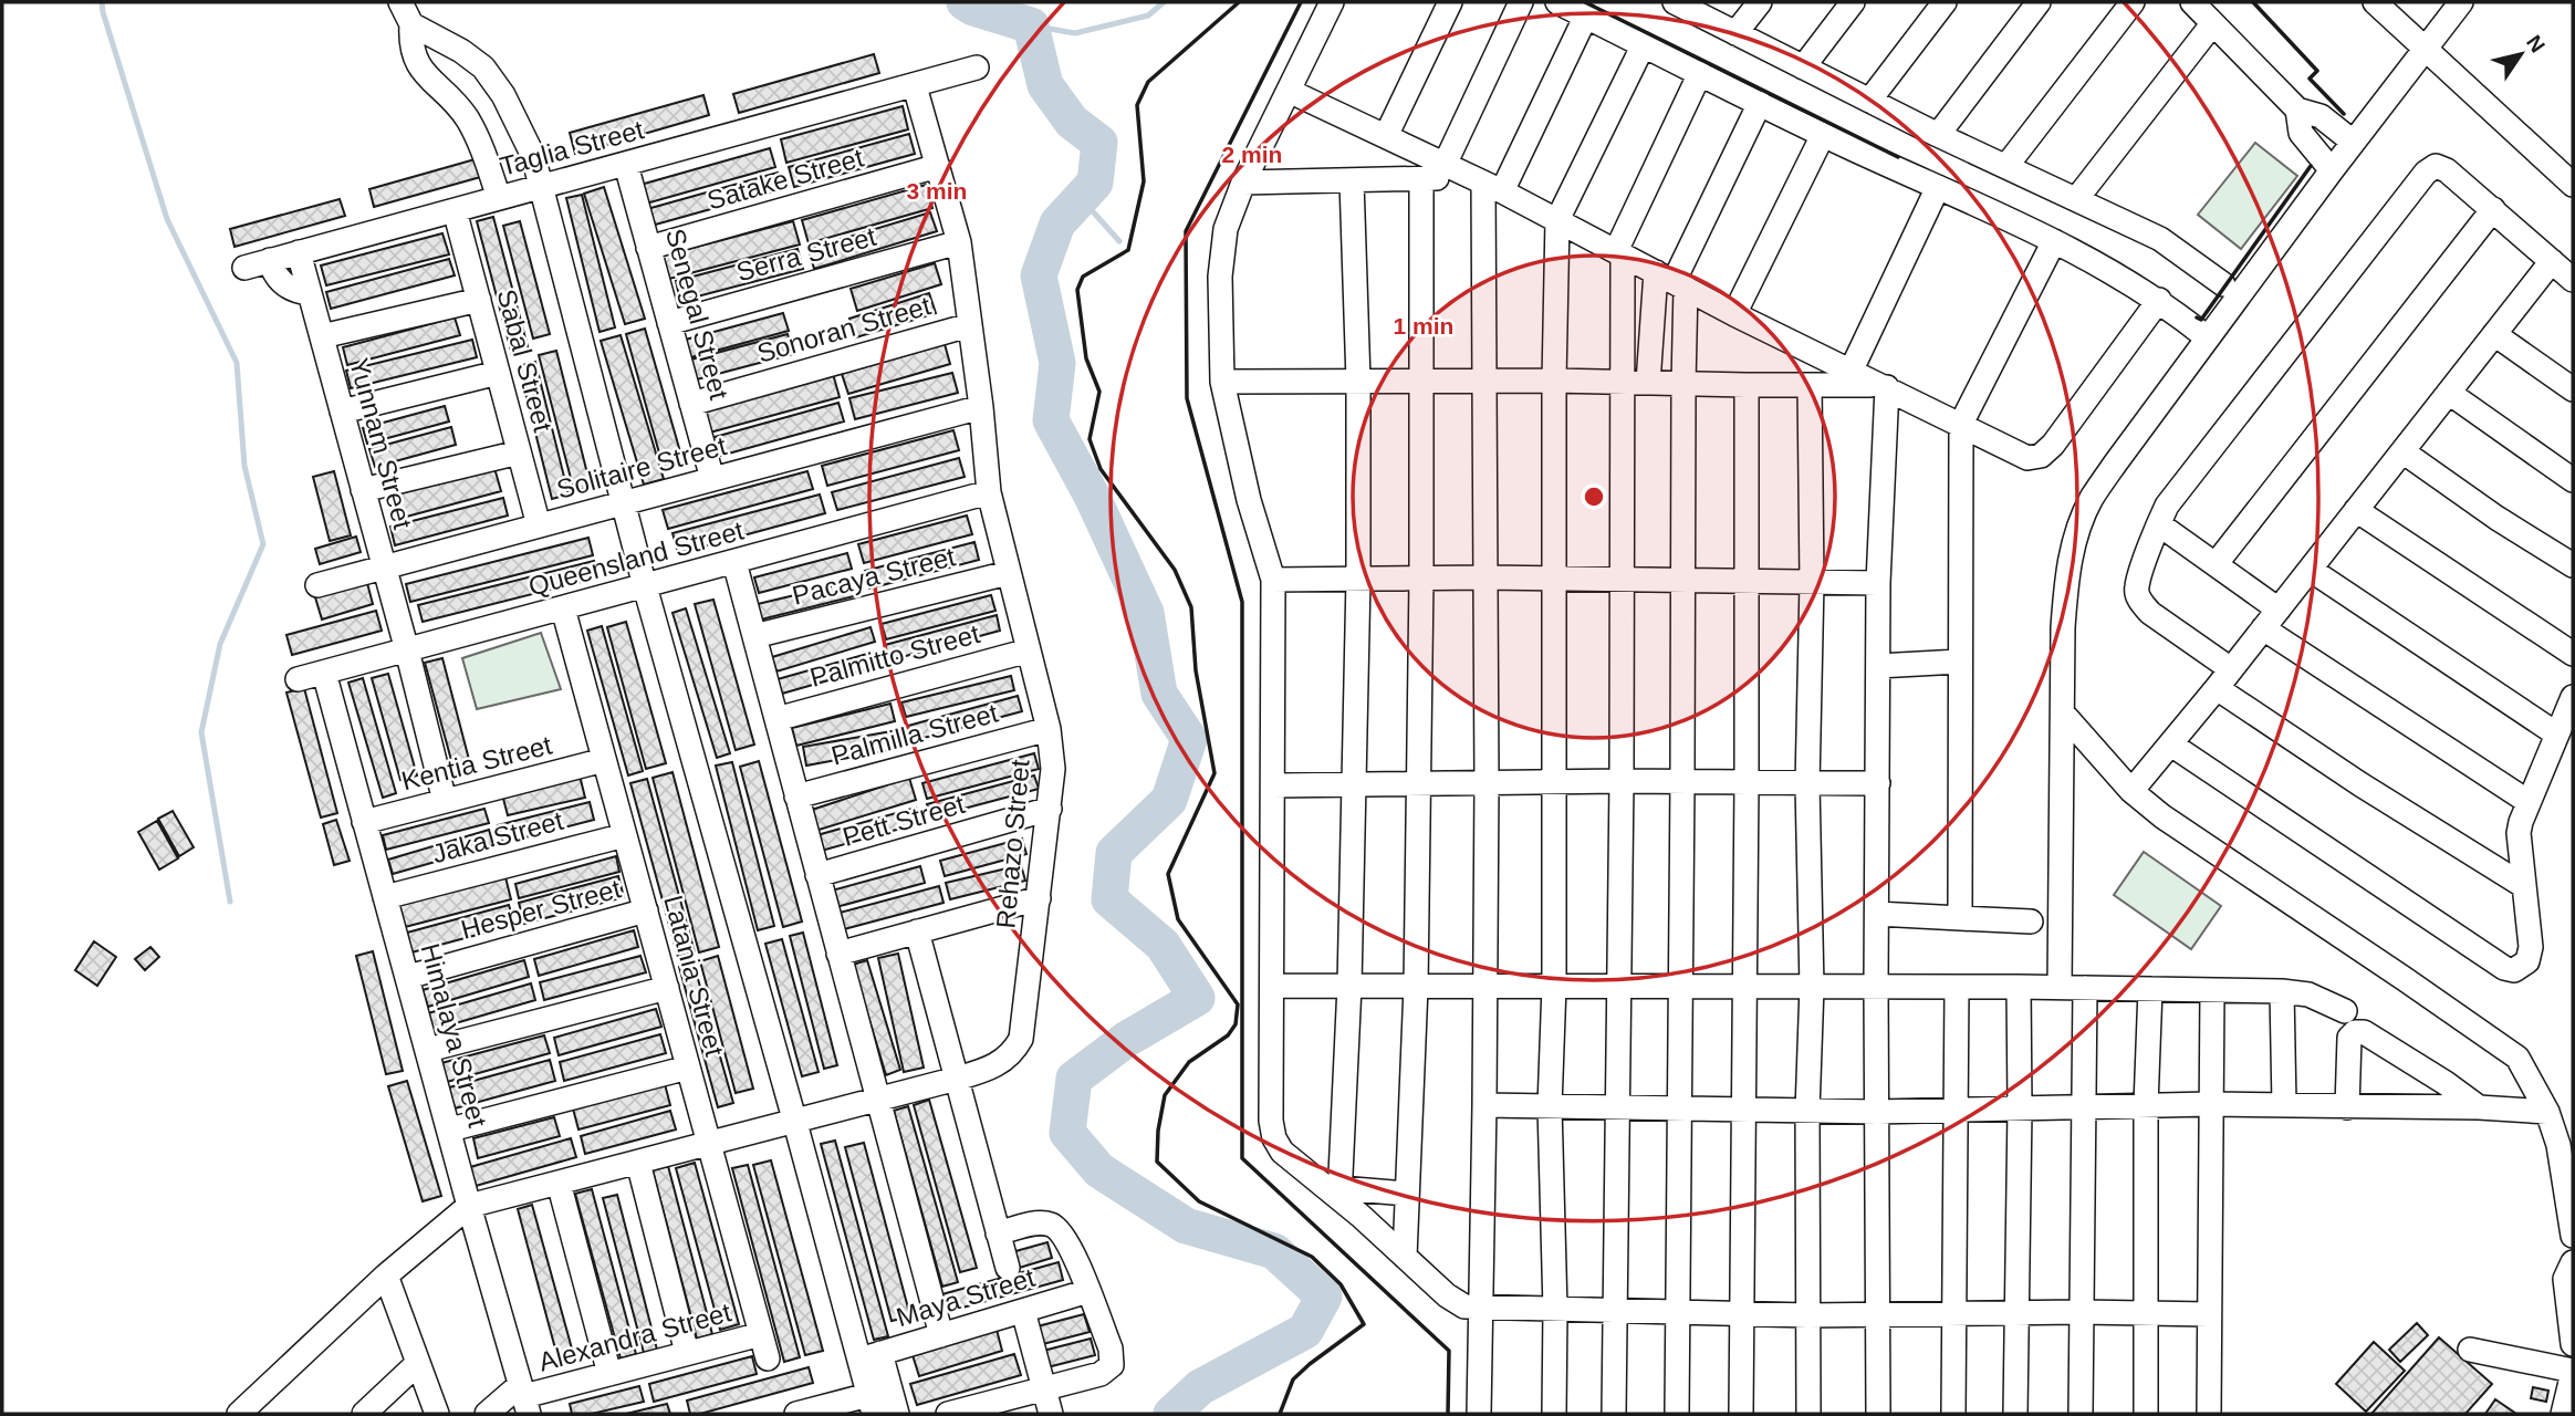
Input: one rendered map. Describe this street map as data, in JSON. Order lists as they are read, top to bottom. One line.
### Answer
{"streets":{"street":["Taglia Street","Satake Street","Serra Street","Senegal Street","Sonoran Street","Sabal Street","Yunnam Street","Solitaire Street","Queensland Street","Pacaya Street","Palmitto Street","Palmilla Street","Kentia Street","Pett Street","Jaka Street","Rehazo Street","Hesper Street","Latania Street","Himalaya Street","Maya Street","Alexandra Street"]},"crossings":[["Taglia Street","Senegal Street"],["Taglia Street","Sabal Street"],["Taglia Street","Yunnam Street"],["Taglia Street","Rehazo Street"],["Satake Street","Senegal Street"],["Satake Street","Rehazo Street"],["Serra Street","Senegal Street"],["Serra Street","Rehazo Street"],["Senegal Street","Sonoran Street"],["Senegal Street","Solitaire Street"],["Sonoran Street","Rehazo Street"],["Sabal Street","Solitaire Street"],["Yunnam Street","Solitaire Street"],["Yunnam Street","Queensland Street"],["Yunnam Street","Kentia Street"],["Solitaire Street","Rehazo Street"],["Queensland Street","Rehazo Street"],["Queensland Street","Latania Street"],["Queensland Street","Himalaya Street"],["Pacaya Street","Rehazo Street"],["Palmitto Street","Rehazo Street"],["Palmilla Street","Rehazo Street"],["Kentia Street","Latania Street"],["Kentia Street","Himalaya Street"],["Pett Street","Rehazo Street"],["Jaka Street","Latania Street"],["Jaka Street","Himalaya Street"],["Rehazo Street","Latania Street"],["Rehazo Street","Himalaya Street"],["Hesper Street","Latania Street"],["Hesper Street","Himalaya Street"],["Latania Street","Alexandra Street"],["Himalaya Street","Alexandra Street"]],"north":"top right","rings":["2 min","3 min","1 min"]}
